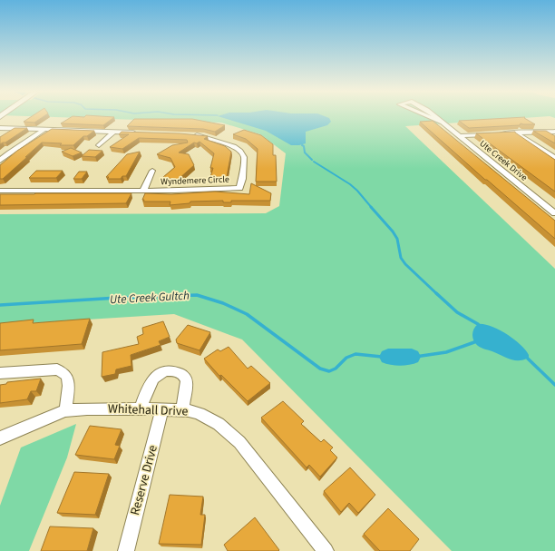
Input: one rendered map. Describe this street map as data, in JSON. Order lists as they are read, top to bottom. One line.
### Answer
{"streets":{"street":["Ute Creek Drive","Wyndemere Circle","Whitehall Drive","Reserve Drive"]},"crossings":[["Whitehall Drive","Reserve Drive"]],"water":["Ute Creek Gultch"]}
